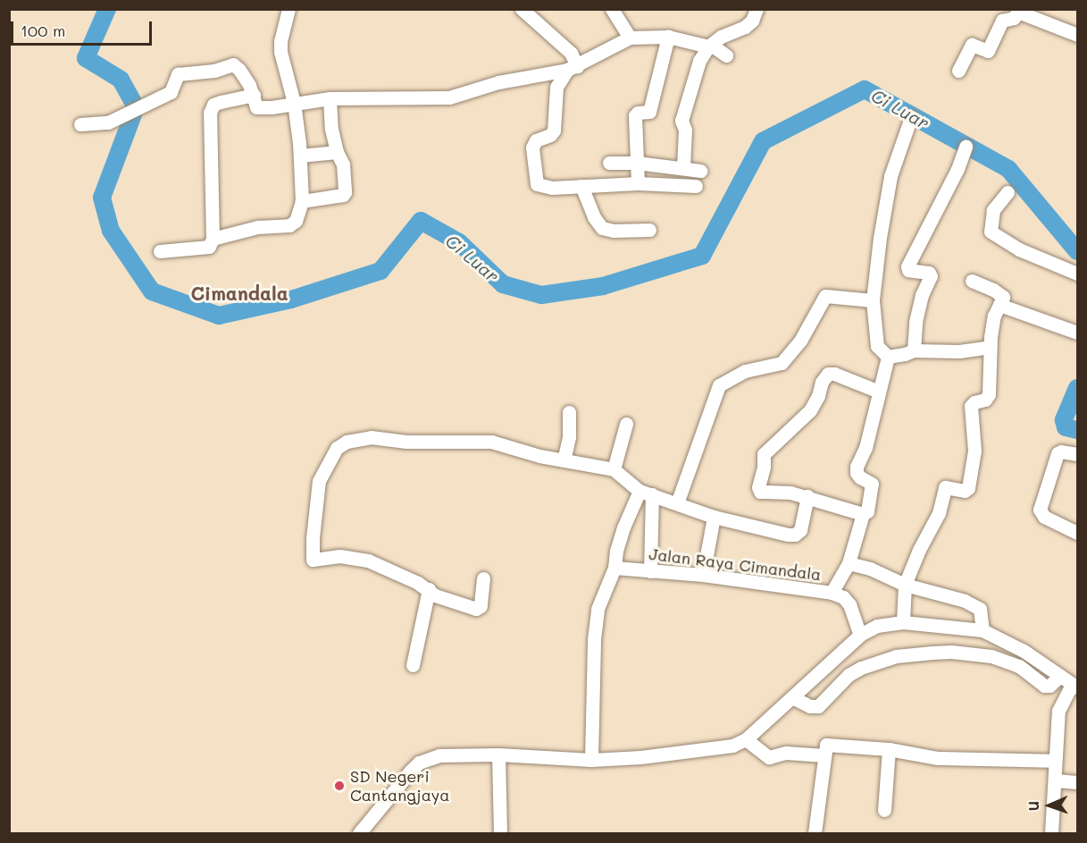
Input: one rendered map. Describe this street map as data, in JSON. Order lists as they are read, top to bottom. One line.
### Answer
{"streets":{"street":["Jalan Raya Cimandala"]},"districts":["Cimandala"],"water":["Ci Luar"],"places":["SD Negeri Cantangjaya"],"scale_bar":"100 m","north":"left"}
